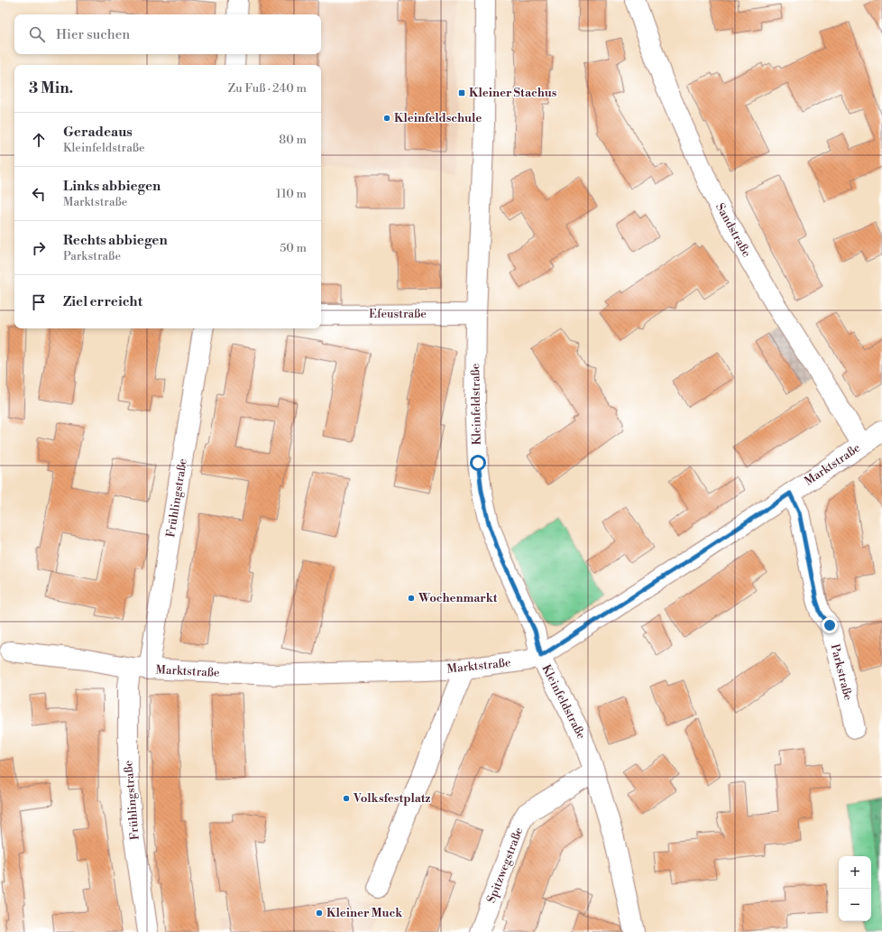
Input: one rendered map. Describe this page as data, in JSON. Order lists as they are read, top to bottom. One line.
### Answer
{"streets":{"street":["Sandstraße","Efeustraße","Kleinfeldstraße","Marktstraße","Frühlingstraße","Parkstraße","Spitzwegstraße"]},"crossings":[["Sandstraße","Marktstraße"],["Efeustraße","Kleinfeldstraße"],["Kleinfeldstraße","Marktstraße"],["Kleinfeldstraße","Spitzwegstraße"],["Marktstraße","Frühlingstraße"],["Marktstraße","Parkstraße"]],"places":{"transit":["Kleiner Stachus"],"other":["Kleinfeldschule","Wochenmarkt","Volksfestplatz","Kleiner Muck"]},"page":{"search":"Hier suchen","heading":["3 Min.","Zu Fuß · 240 m"],"list":[["Geradeaus","Kleinfeldstraße","80 m"],["Links abbiegen","Marktstraße","110 m"],["Rechts abbiegen","Parkstraße","50 m"],"Ziel erreicht"],"map_buttons":["+","−"]}}
